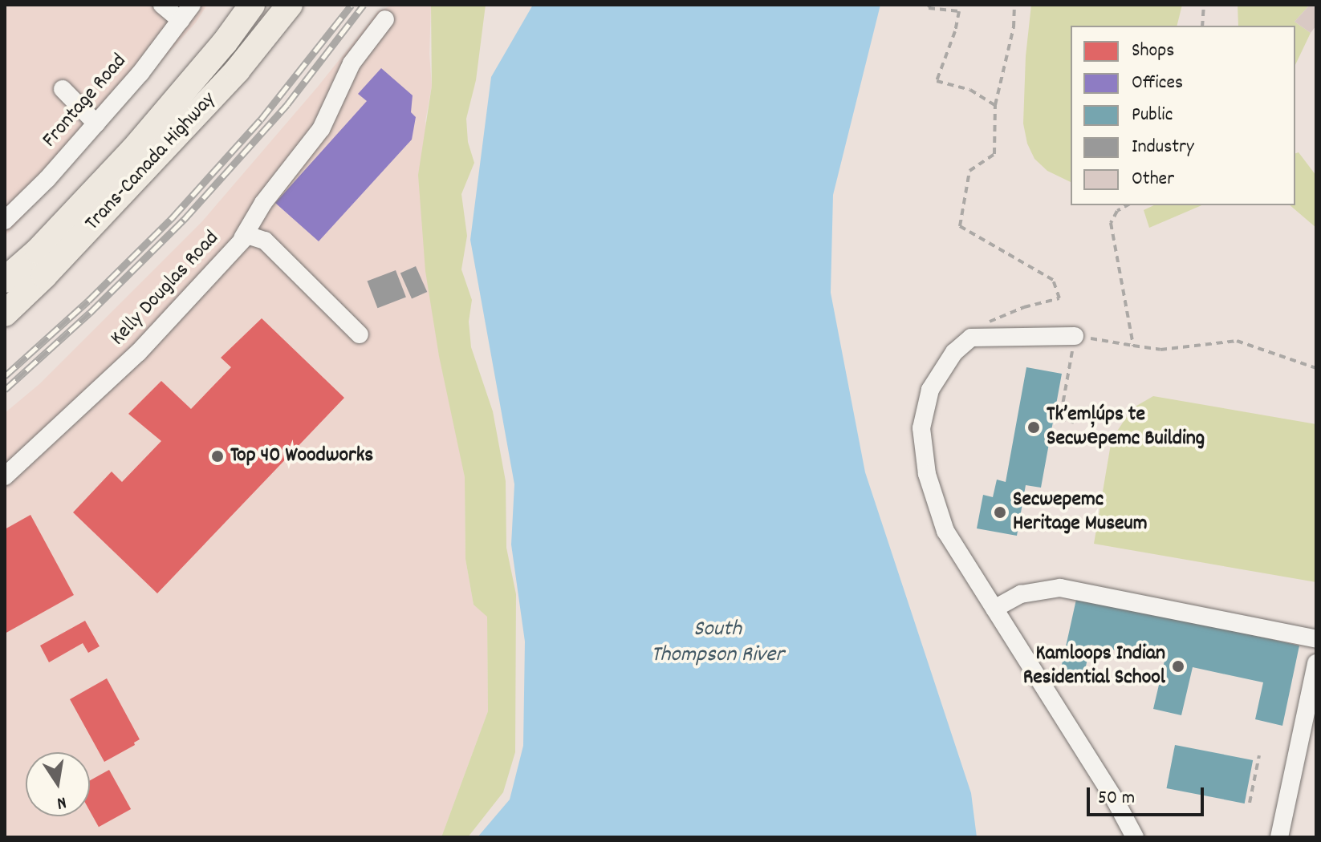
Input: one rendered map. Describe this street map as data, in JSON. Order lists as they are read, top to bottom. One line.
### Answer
{"streets":{"highway":["Trans-Canada Highway"],"street":["Frontage Road","Kelly Douglas Road"]},"water":["South Thompson River"],"places":["Tk’emlúps te Secwe̓pemc Building","Top 40 Woodworks","Secwepemc Heritage Museum","Kamloops Indian Residential School"],"legend":["Shops","Offices","Public","Industry","Other"],"scale_bar":"50 m","north":"bottom"}
